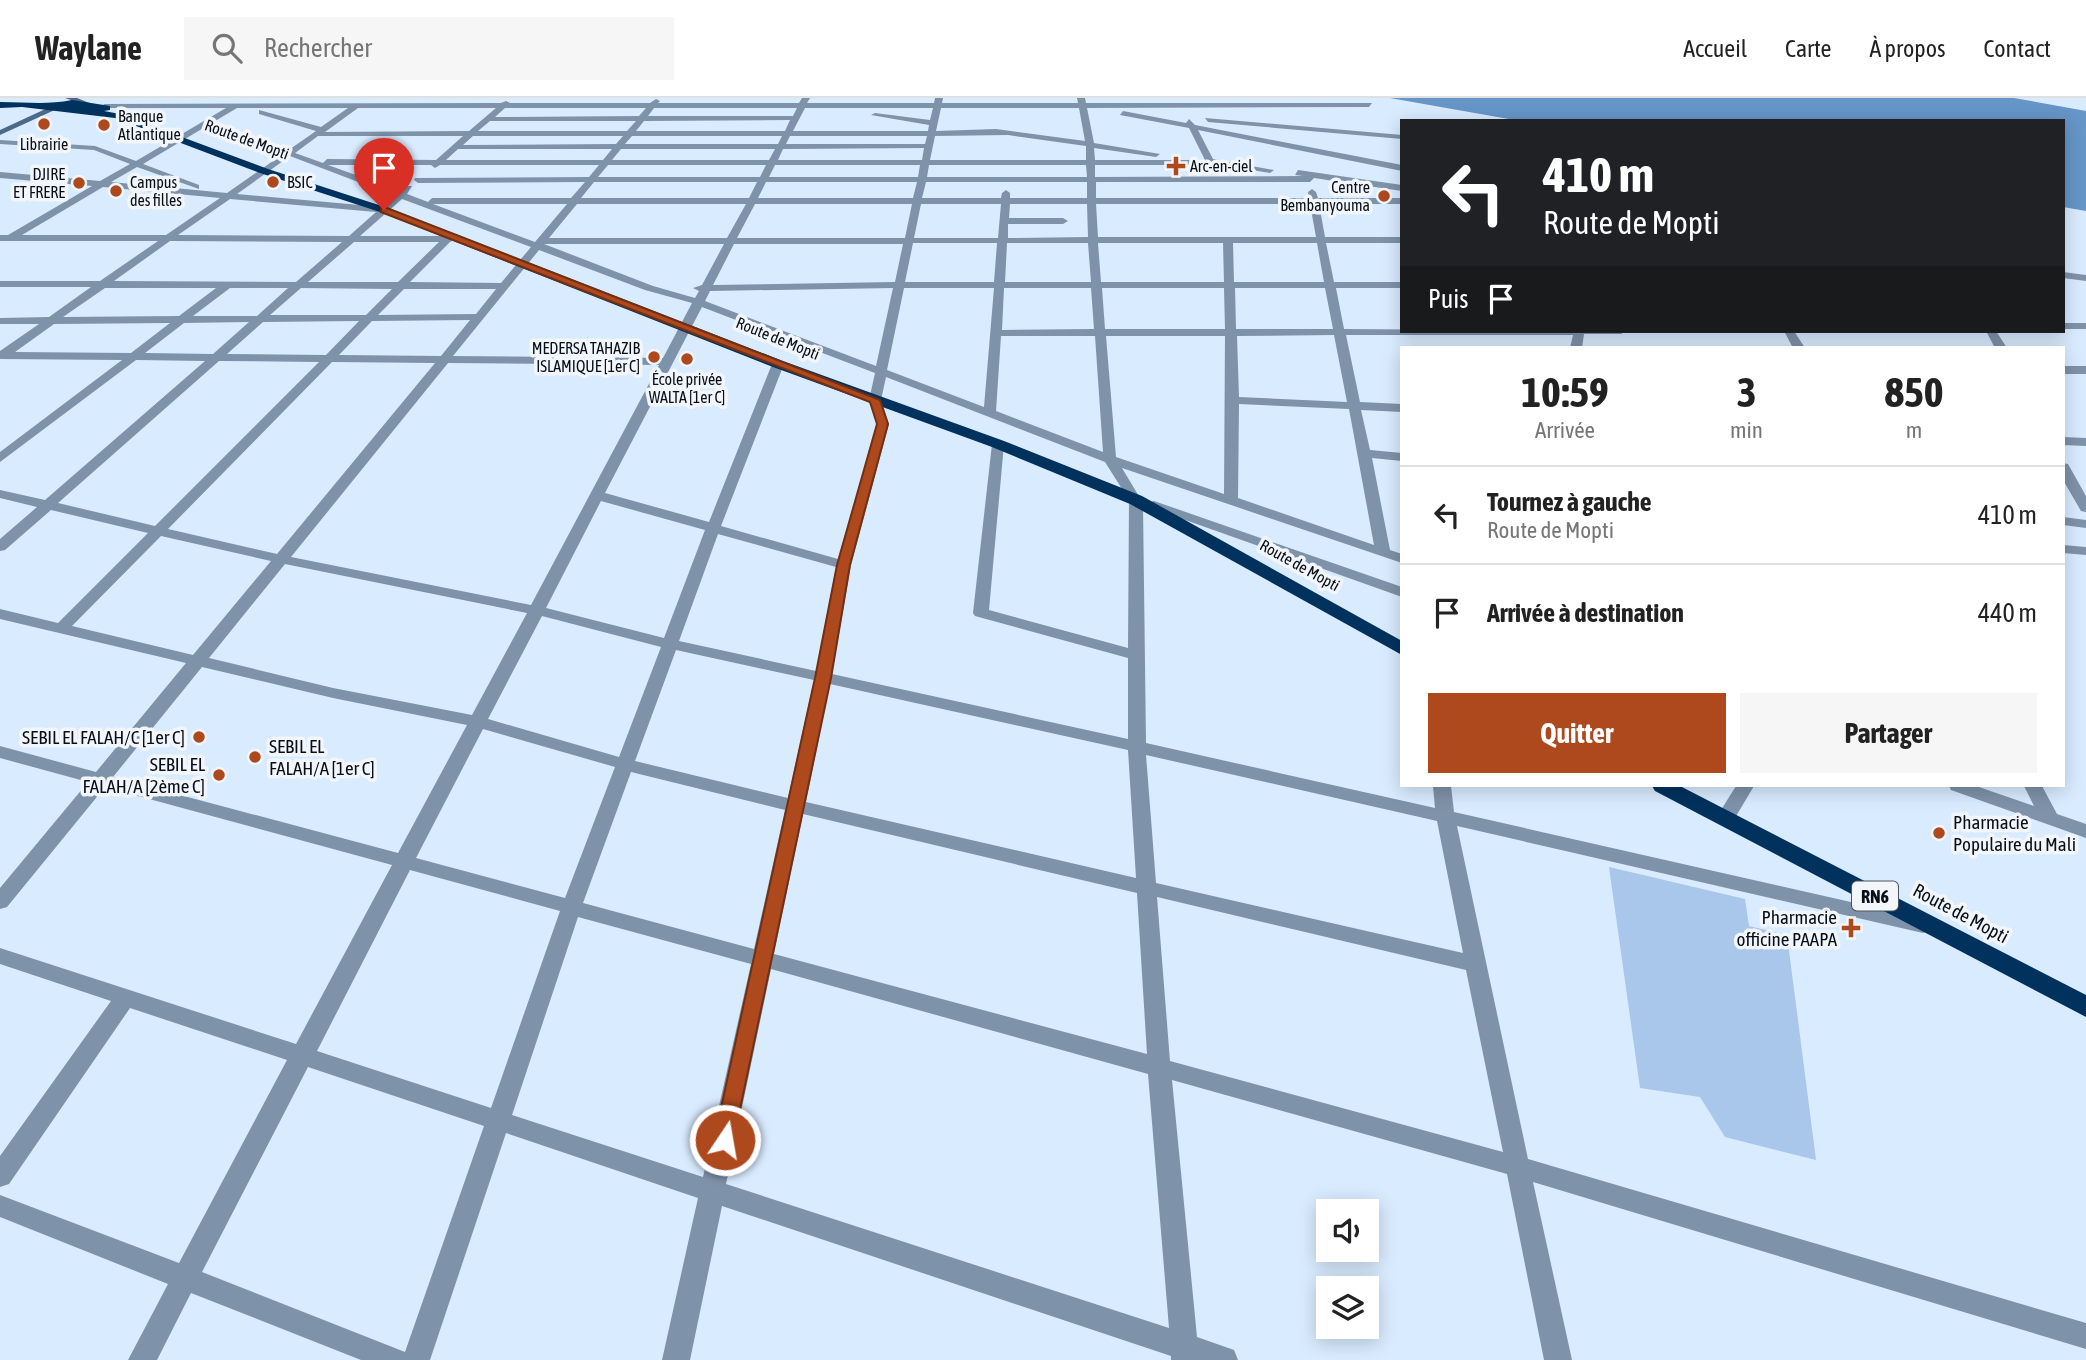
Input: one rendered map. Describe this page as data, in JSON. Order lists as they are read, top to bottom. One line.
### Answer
{"streets":{"highway":["Route de Mopti","RN6"]},"places":{"other":["Librairie","Banque Atlantique","BSIC","DJIRE ET FRERE","Campus des filles","Centre Bembanyouma","MEDERSA TAHAZIB ISLAMIQUE [1er C]","École privée WALTA [1er C]","SEBIL EL FALAH/C [1er C]","SEBIL EL FALAH/A [1er C]","SEBIL EL FALAH/A [2ème C]","Pharmacie Populaire du Mali"],"health":["Arc-en-ciel","Pharmacie officine PAAPA"]},"page":{"header":"Waylane","search":"Rechercher","nav":["Accueil","Carte","À propos","Contact"],"turn":["410 m","Route de Mopti"],"then":"Puis","eta":["10:59","Arrivée","3","min","850","m"],"list":[{"name":"Tournez à gauche","note":"Route de Mopti","value":"410 m"},{"name":"Arrivée à destination","value":"440 m"}],"buttons":["Quitter","Partager"]}}
